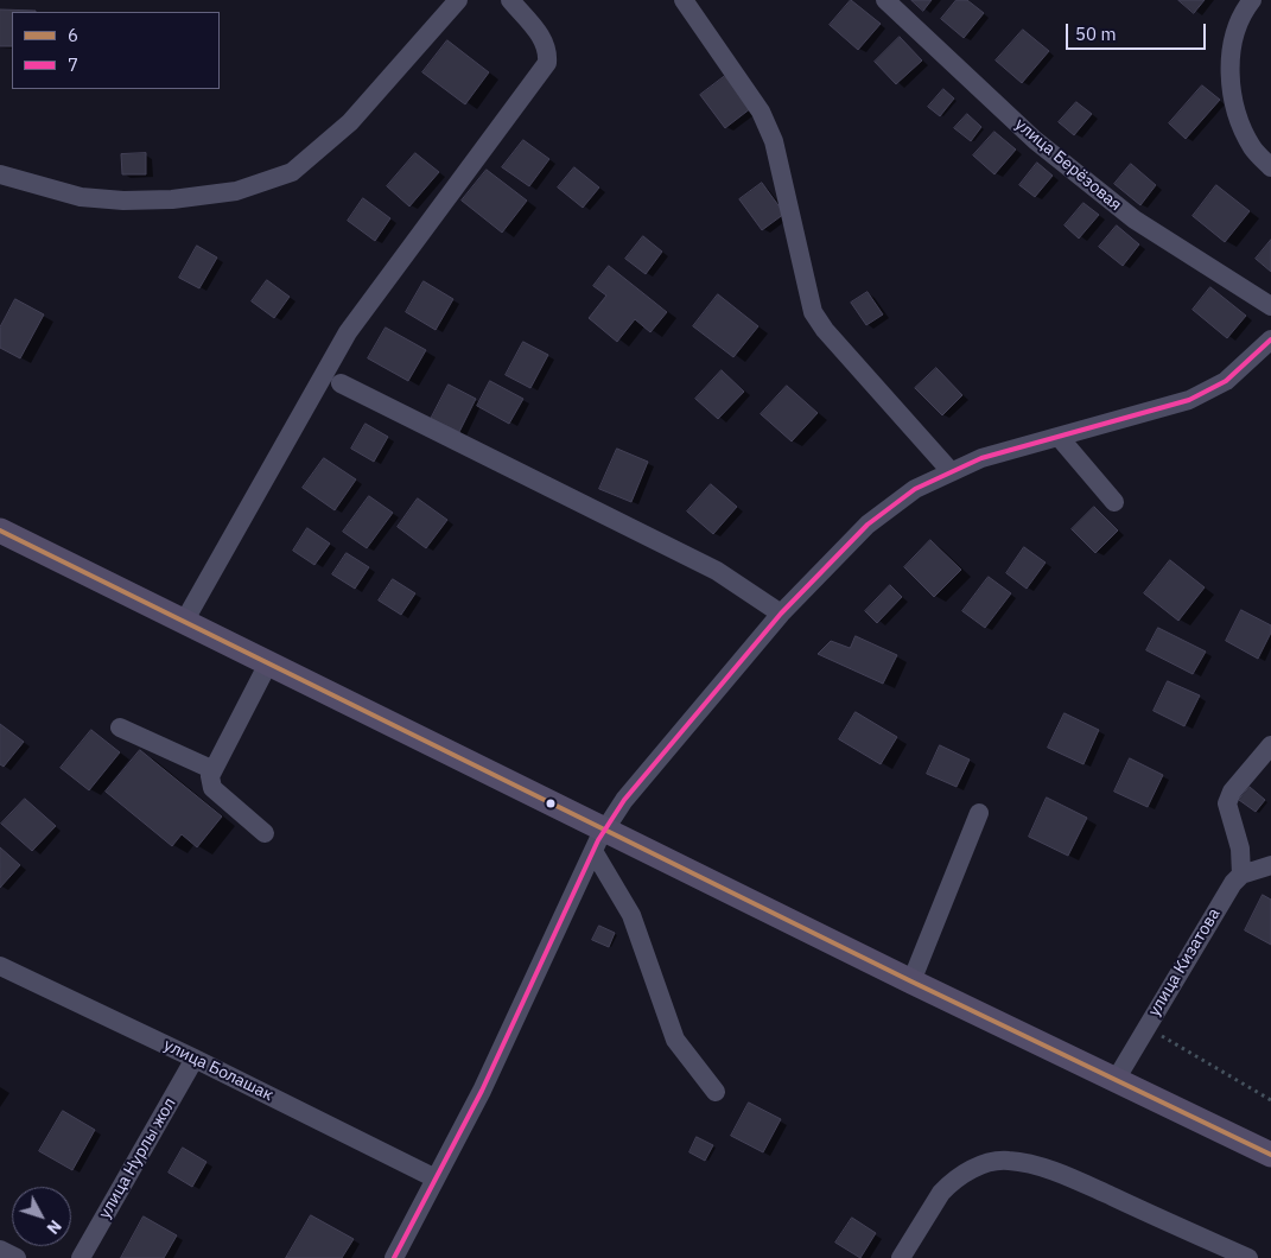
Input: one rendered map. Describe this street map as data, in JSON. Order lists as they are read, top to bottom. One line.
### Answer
{"streets":{"street":["улица Берёзовая","улица Кизатова","улица Болашак","улица Нурлы жол"]},"crossings":[["улица Болашак","улица Нурлы жол"]],"lines":["transit line 7","transit line 6"],"legend":["6","7"],"scale_bar":"50 m","north":"bottom right"}
